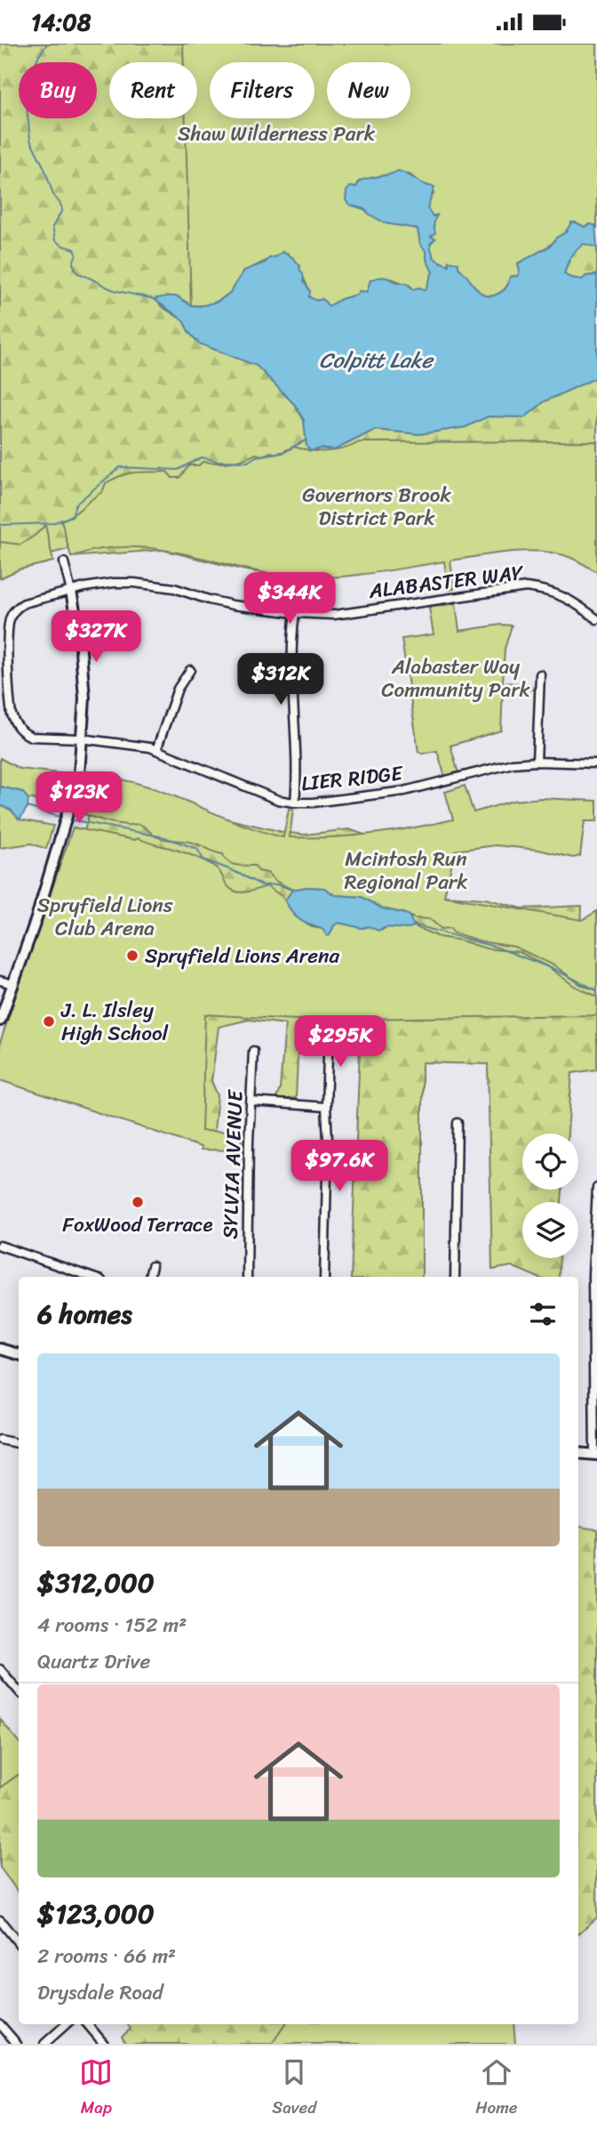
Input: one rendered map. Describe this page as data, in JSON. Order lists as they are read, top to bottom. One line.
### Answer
{"streets":{"street":["ALABASTER WAY","LIER RIDGE","SYLVIA AVENUE"]},"crossings":[["ALABASTER WAY","LIER RIDGE"]],"water":["Colpitt Lake"],"parks":["Shaw Wilderness Park","Governors Brook District Park","Alabaster Way Community Park","Mcintosh Run Regional Park","Spryfield Lions Club Arena"],"places":["Spryfield Lions Arena","J. L. Ilsley High School","FoxWood Terrace"],"page":{"status":"14:08","chip":["Buy","Rent","Filters","New"],"price":["$344K","$327K","$312K","$123K","$295K","$97.6K"],"heading":"6 homes","list":[{"name":"$312,000","note":"4 rooms · 152 m² · Quartz Drive"},{"name":"$123,000","note":"2 rooms · 66 m² · Drysdale Road"}],"tabs":["Map","Saved","Home"]}}
